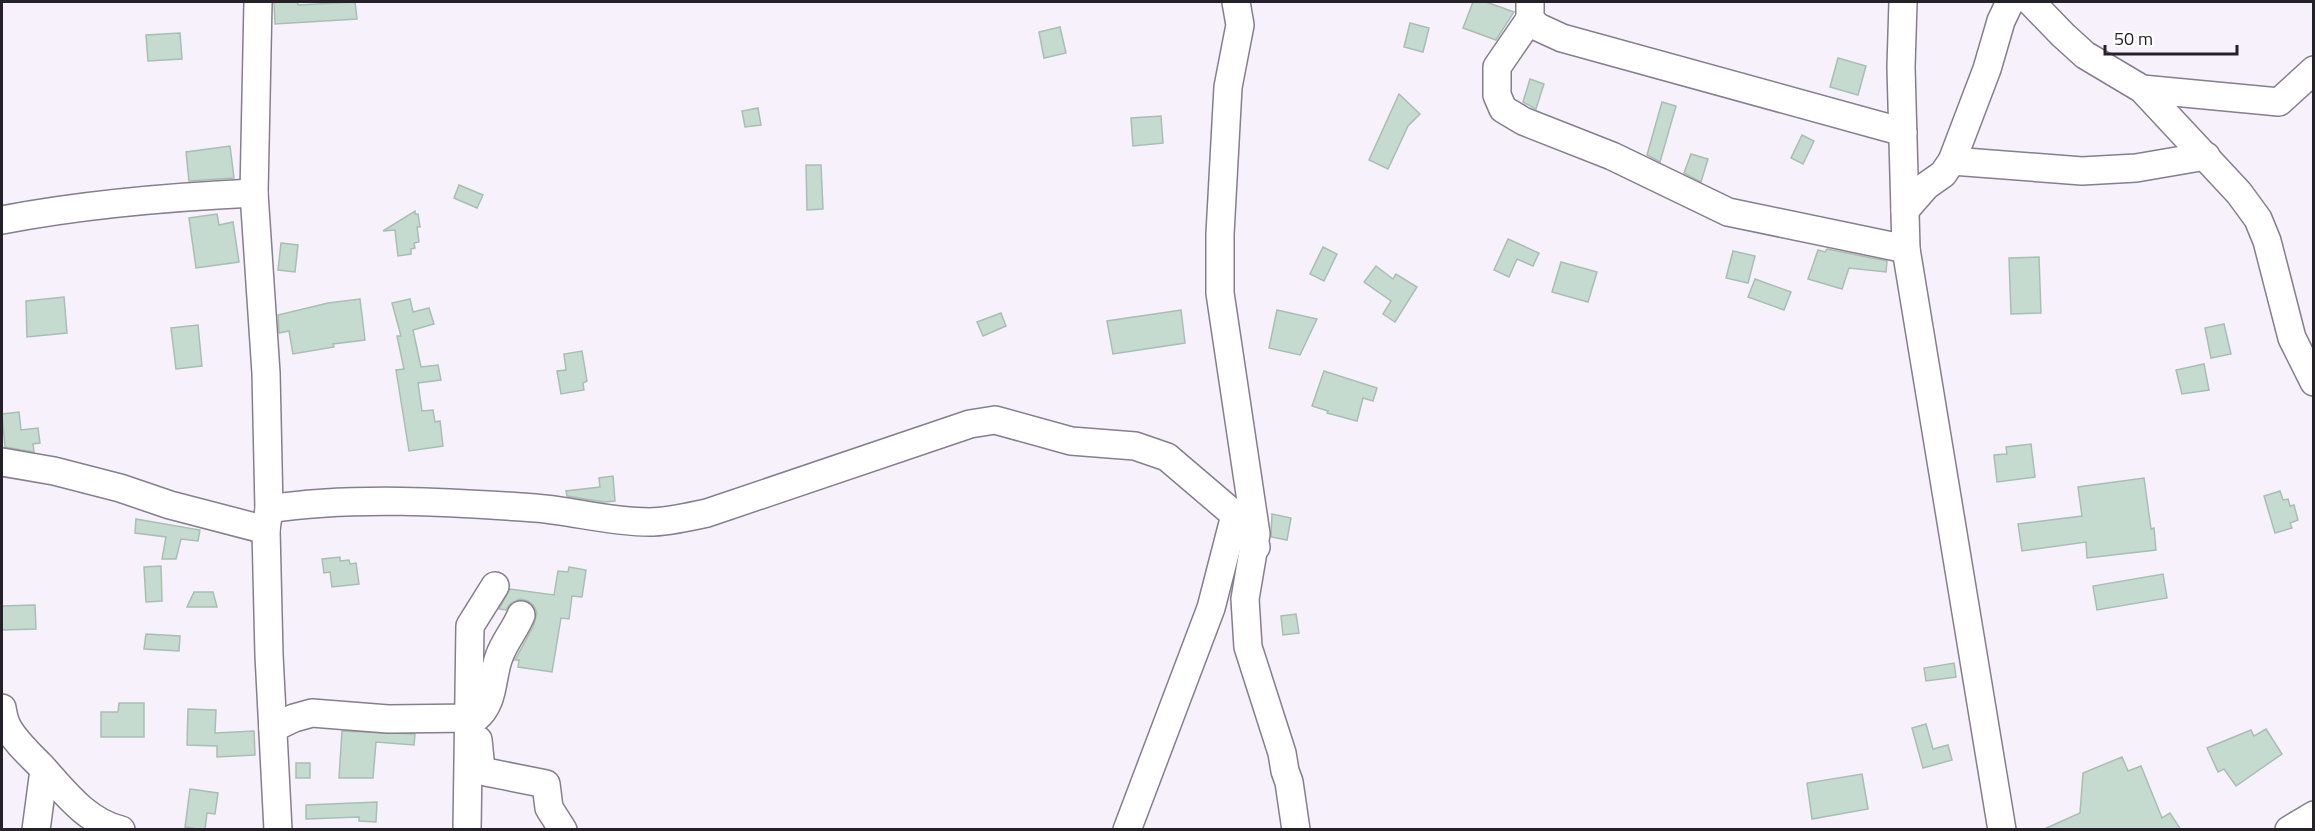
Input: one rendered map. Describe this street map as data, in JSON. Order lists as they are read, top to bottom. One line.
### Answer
{"scale_bar":"50 m"}
